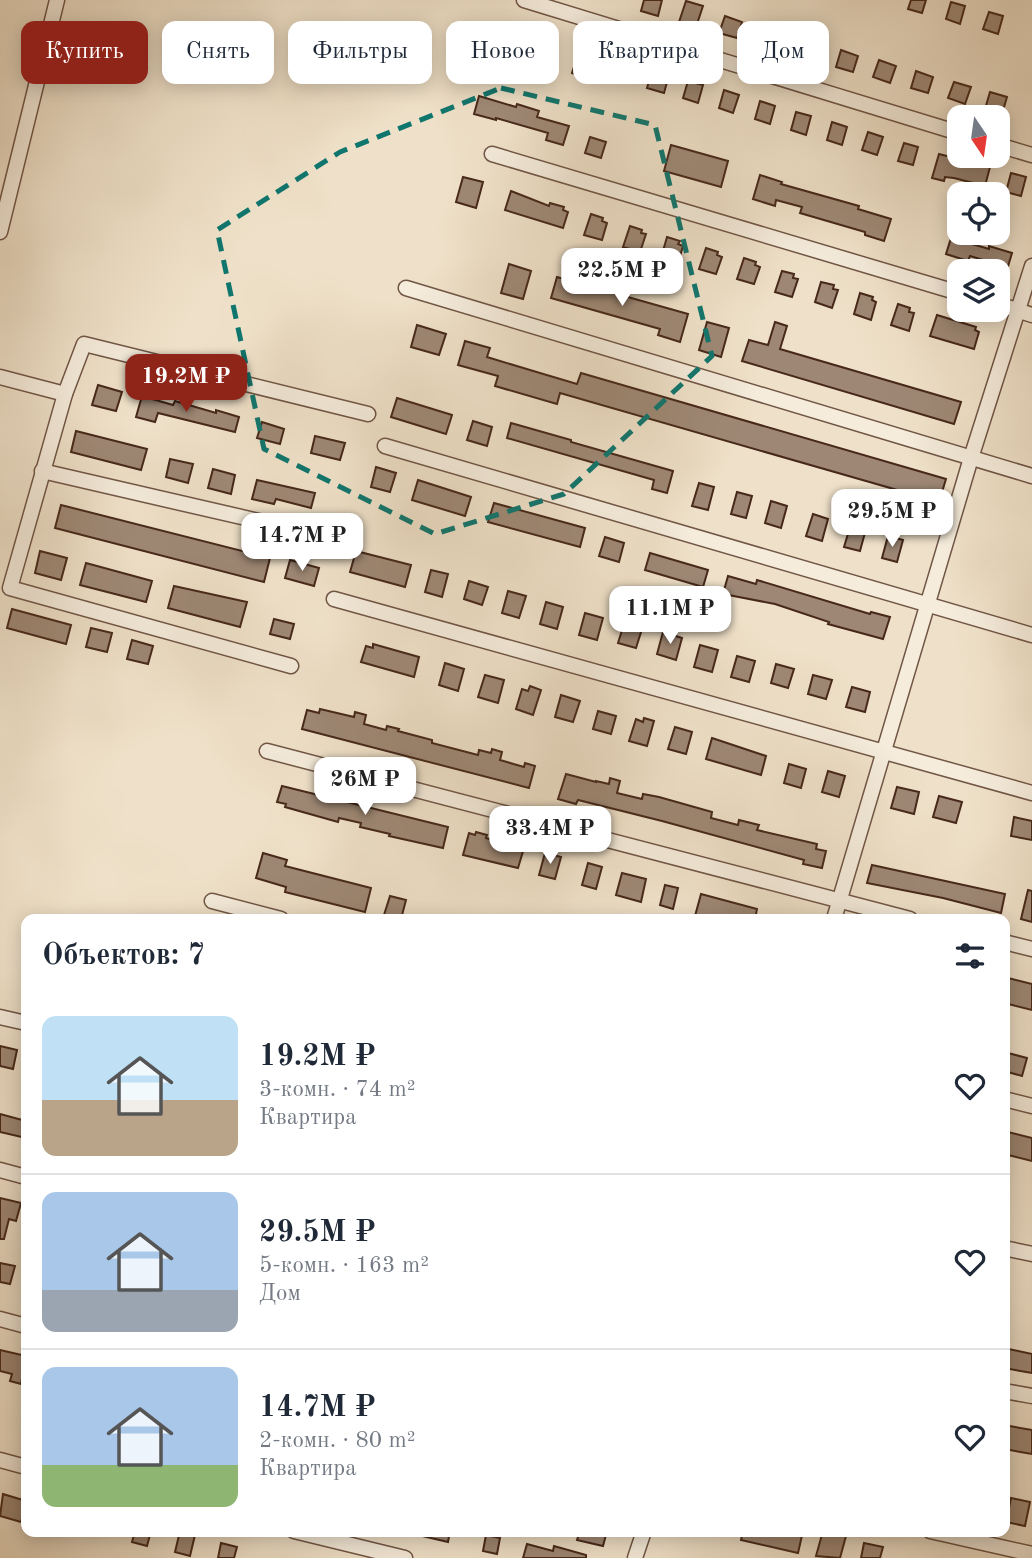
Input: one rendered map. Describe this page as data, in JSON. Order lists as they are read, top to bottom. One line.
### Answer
{"north":"bottom","page":{"chip":["Купить","Снять","Фильтры","Новое","Квартира","Дом"],"price":["22.5M ₽","19.2M ₽","29.5M ₽","14.7M ₽","11.1M ₽","26M ₽","33.4M ₽"],"heading":"Объектов: 7","list":[{"name":"19.2M ₽","note":"3-комн. · 74 m² · Квартира"},{"name":"29.5M ₽","note":"5-комн. · 163 m² · Дом"},{"name":"14.7M ₽","note":"2-комн. · 80 m² · Квартира"}]}}
